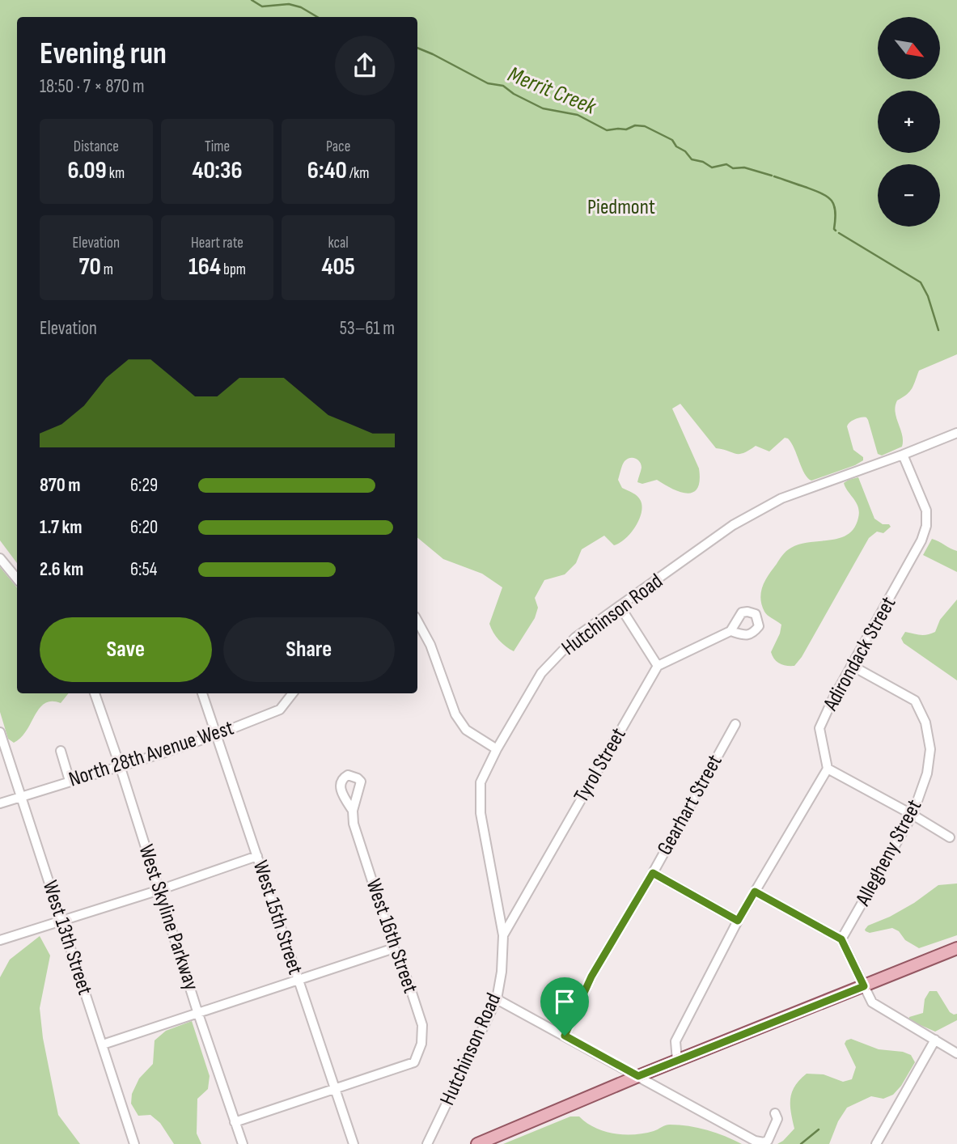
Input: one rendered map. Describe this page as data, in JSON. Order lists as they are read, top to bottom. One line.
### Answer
{"streets":{"street":["Hutchinson Road","Adirondack Street","North 28th Avenue West","Tyrol Street","Gearhart Street","Allegheny Street","West Skyline Parkway","West 15th Street","West 16th Street","West 13th Street"]},"crossings":[["Hutchinson Road","Adirondack Street"],["Hutchinson Road","Tyrol Street"],["Adirondack Street","Allegheny Street"],["North 28th Avenue West","West Skyline Parkway"],["North 28th Avenue West","West 15th Street"],["North 28th Avenue West","West 13th Street"],["West 15th Street","West 16th Street"]],"water":["Merrit Creek"],"parks":["Piedmont"],"north":"bottom right","page":{"map_buttons":["+","−"],"heading":["Evening run","18:50 · 7 × 870 m"],"stats":[["Distance","6.09 km"],["Time","40:36"],["Pace","6:40 /km"],["Elevation","70 m"],["Heart rate","164 bpm"],["kcal","405"]],"chart":["Elevation","53–61 m"],"list":[{"name":"870 m","note":"6:29"},{"name":"1.7 km","note":"6:20"},{"name":"2.6 km","note":"6:54"}],"buttons":["Save","Share"]}}
